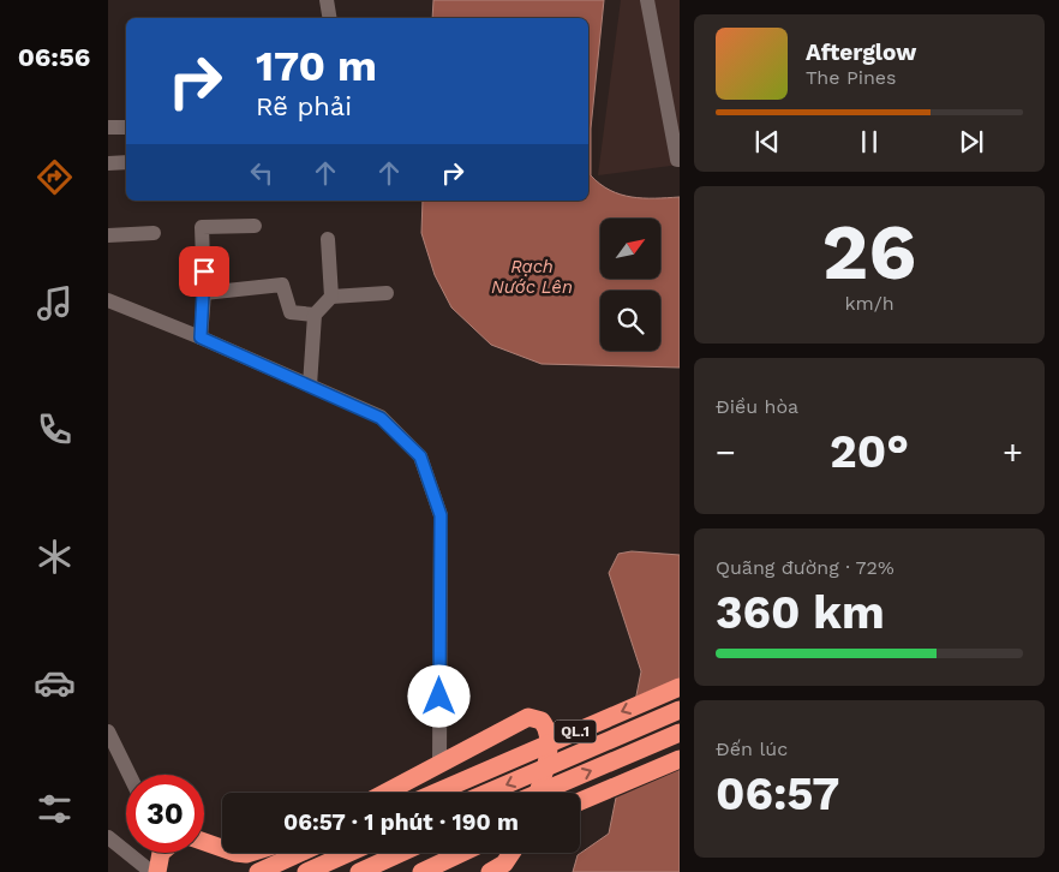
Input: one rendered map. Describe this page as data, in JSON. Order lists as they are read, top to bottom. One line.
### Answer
{"streets":{"highway":["QL.1"]},"water":["Rạch Nước Lên"],"north":"top right","page":{"tabs":"06:56","turn":["170 m","Rẽ phải"],"song":["Afterglow","The Pines"],"tile":[["26","km/h"],"Điều hòa",["Quãng đường · 72%","360 km"],["Đến lúc","06:57"]],"heat":["−","20°","+"],"limit":"30","trip":"06:57 · 1 phút · 190 m"}}
